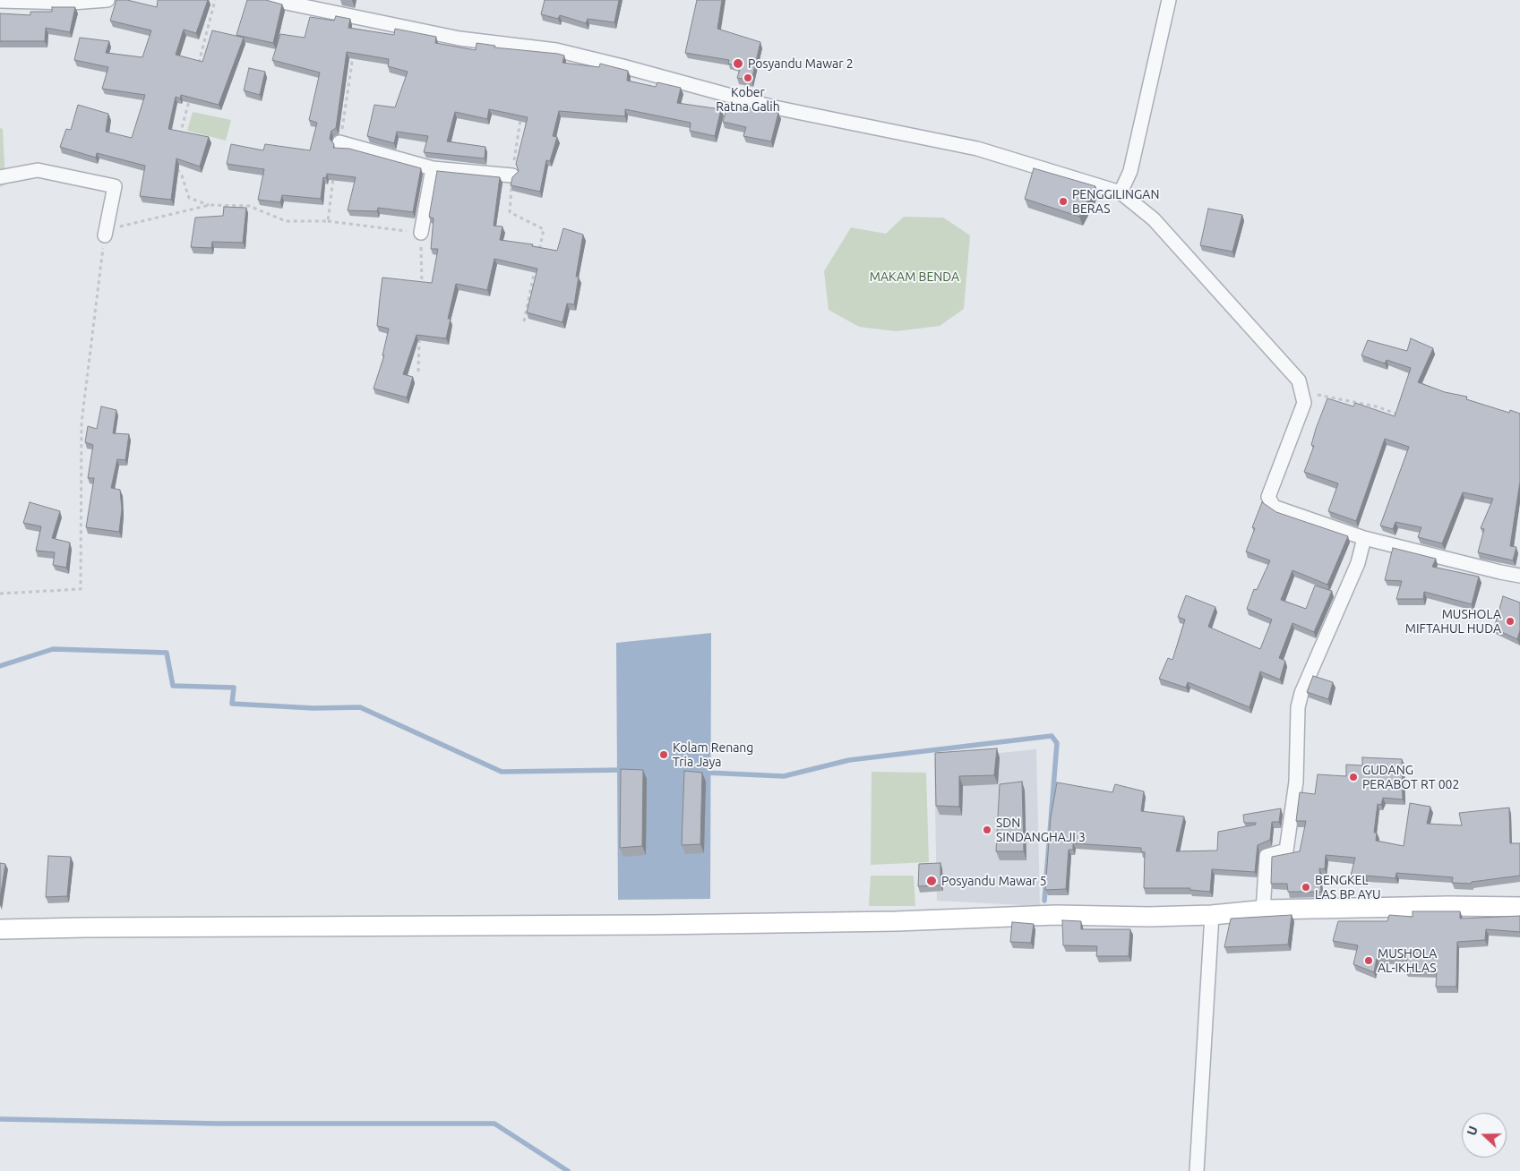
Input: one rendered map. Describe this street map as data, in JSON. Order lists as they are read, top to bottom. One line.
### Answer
{"parks":["MAKAM BENDA"],"places":["Posyandu Mawar 2","Kober Ratna Galih","PENGGILINGAN BERAS","MUSHOLA MIFTAHUL HUDA","Kolam Renang Tria Jaya","GUDANG PERABOT RT 002","SDN SINDANGHAJI 3","Posyandu Mawar 5","BENGKEL LAS BP AYU","MUSHOLA AL-IKHLAS"],"north":"left"}
